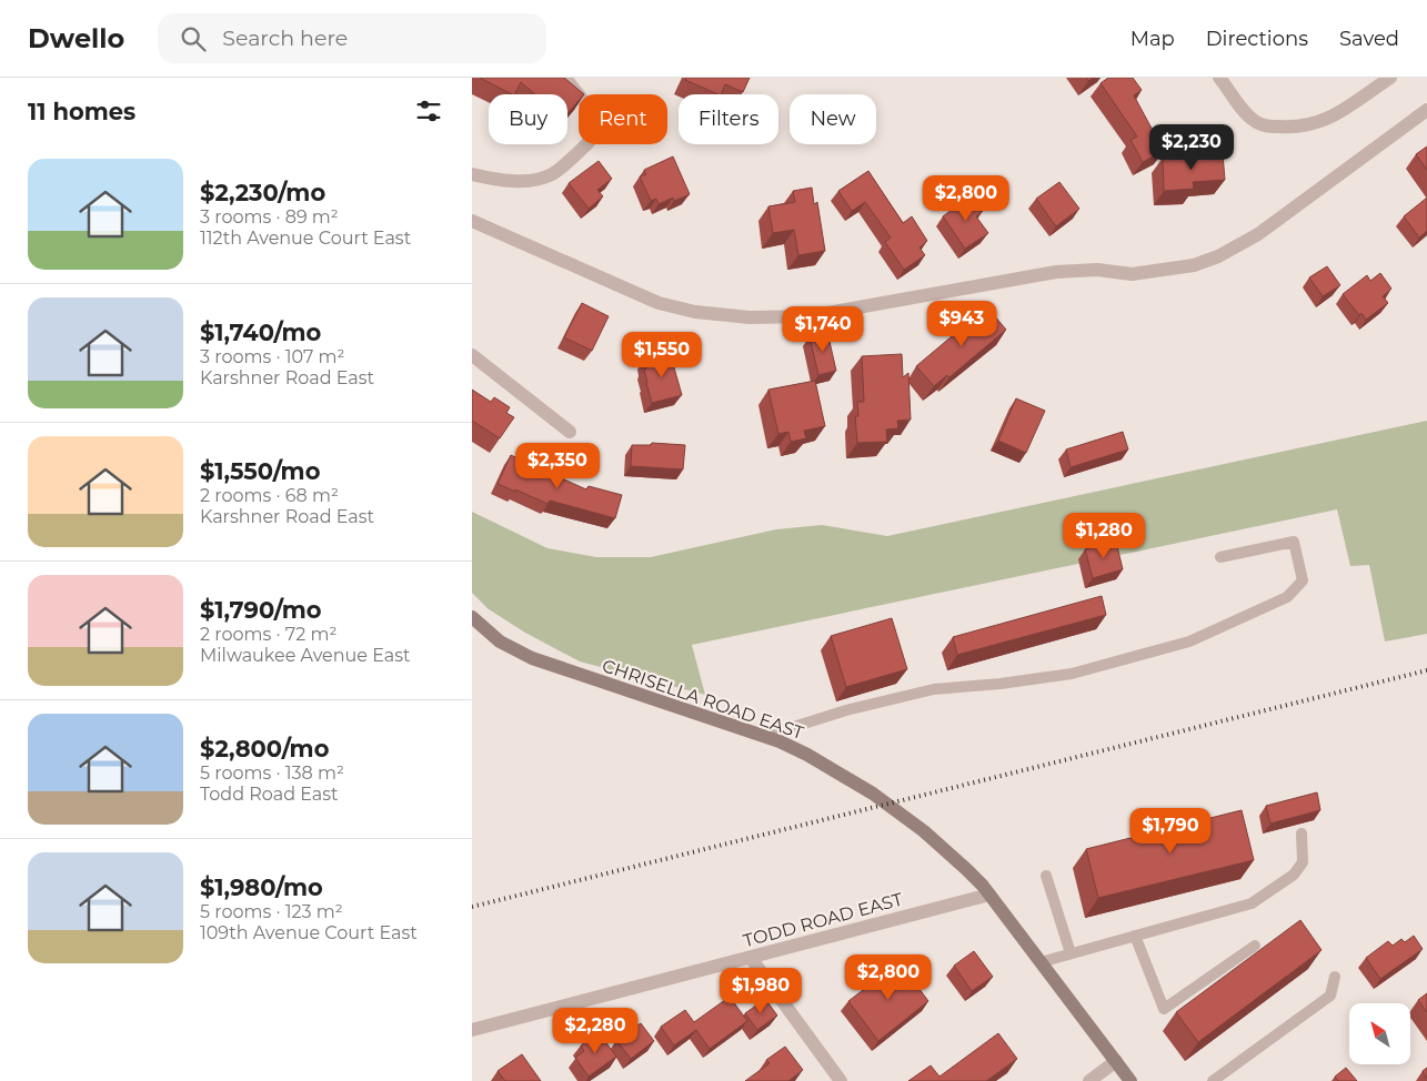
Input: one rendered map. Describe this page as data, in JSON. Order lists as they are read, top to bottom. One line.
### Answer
{"streets":{"street":["CHRISELLA ROAD EAST","TODD ROAD EAST"]},"crossings":[["CHRISELLA ROAD EAST","TODD ROAD EAST"]],"north":"top left","page":{"header":"Dwello","search":"Search here","nav":["Map","Directions","Saved"],"heading":"11 homes","chip":["Buy","Rent","Filters","New"],"price":["$2,230","$2,800","$943","$1,740","$1,550","$2,350","$1,280","$1,790","$2,800","$1,980","$2,280"],"list":[{"name":"$2,230/mo","note":"3 rooms · 89 m² · 112th Avenue Court East"},{"name":"$1,740/mo","note":"3 rooms · 107 m² · Karshner Road East"},{"name":"$1,550/mo","note":"2 rooms · 68 m² · Karshner Road East"},{"name":"$1,790/mo","note":"2 rooms · 72 m² · Milwaukee Avenue East"},{"name":"$2,800/mo","note":"5 rooms · 138 m² · Todd Road East"},{"name":"$1,980/mo","note":"5 rooms · 123 m² · 109th Avenue Court East"}]}}
